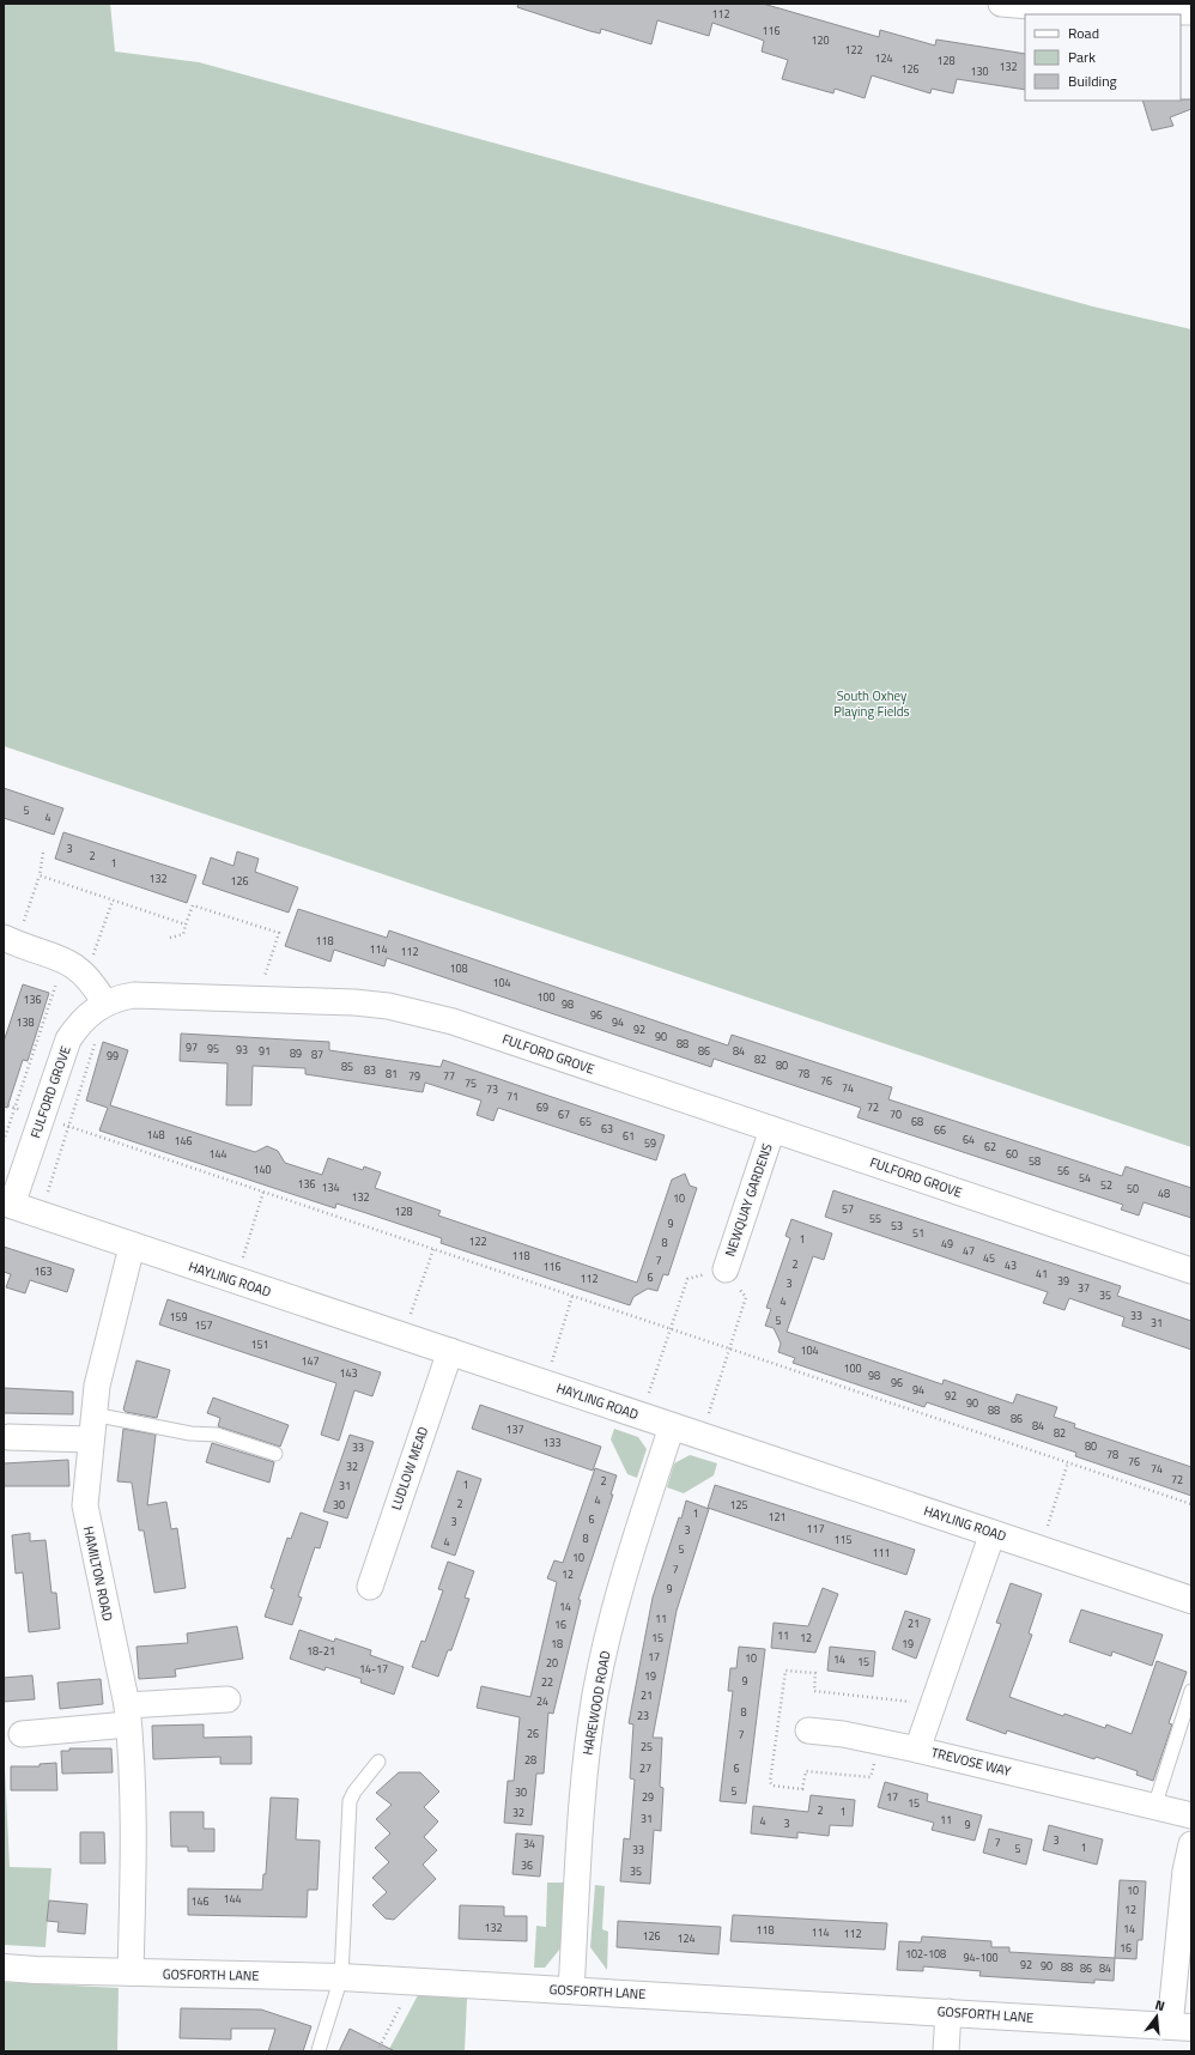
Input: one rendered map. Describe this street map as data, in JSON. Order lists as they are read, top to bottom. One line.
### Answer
{"streets":{"street":["FULFORD GROVE","NEWQUAY GARDENS","HAYLING ROAD","LUDLOW MEAD","HAMILTON ROAD","HAREWOOD ROAD","TREVOSE WAY","GOSFORTH LANE"]},"crossings":[["FULFORD GROVE","NEWQUAY GARDENS"],["FULFORD GROVE","HAYLING ROAD"],["HAYLING ROAD","LUDLOW MEAD"],["HAYLING ROAD","HAMILTON ROAD"],["HAYLING ROAD","HAREWOOD ROAD"],["HAYLING ROAD","TREVOSE WAY"],["HAMILTON ROAD","GOSFORTH LANE"],["HAREWOOD ROAD","GOSFORTH LANE"]],"parks":["South Oxhey Playing Fields"],"house_numbers":["112","116","120","122","124","128","132","126","130","5","4","3","2","1","132","126","118","114","112","108","104","100","136","98","96","138","94","92","90","88","97","95","93","91","86","84","89","87","99","82","80","85","83","81","78","79","77","76","75","74","73","71","69","72","67","70","65","68","63","66","148","61","64","146","59","62","144","60","58","140","56","54","136","52","134","50","48","132","10","57","128","55","9","53","51","1","122","8","49","47","118","45","7","2","43","116","163","41","6","112","39","3","37","35","4","33","159","5","31","157","151","104","147","100","143","98","96","94","92","90","88","86","84","137","82","133","80","33","78","76","32","74","72","2","1","31","4","2","30","125","1","121","6","3","117","3","8","115","4","5","111","10","7","12","9","14","11","21","16","11","15","12","18","19","18-21","17","10","14","15","20","14-17","19","9","22","21","24","8","23","26","7","25","28","27","6","5","30","29","17","15","2","1","32","31","11","4","3","9","3","7","34","1","5","33","36","35","10","144","146","12","132","14","118","114","112","126","124","16","102-108","94-100","92","90","88","86","84"],"legend":["Road","Park","Building"],"north":"top"}
